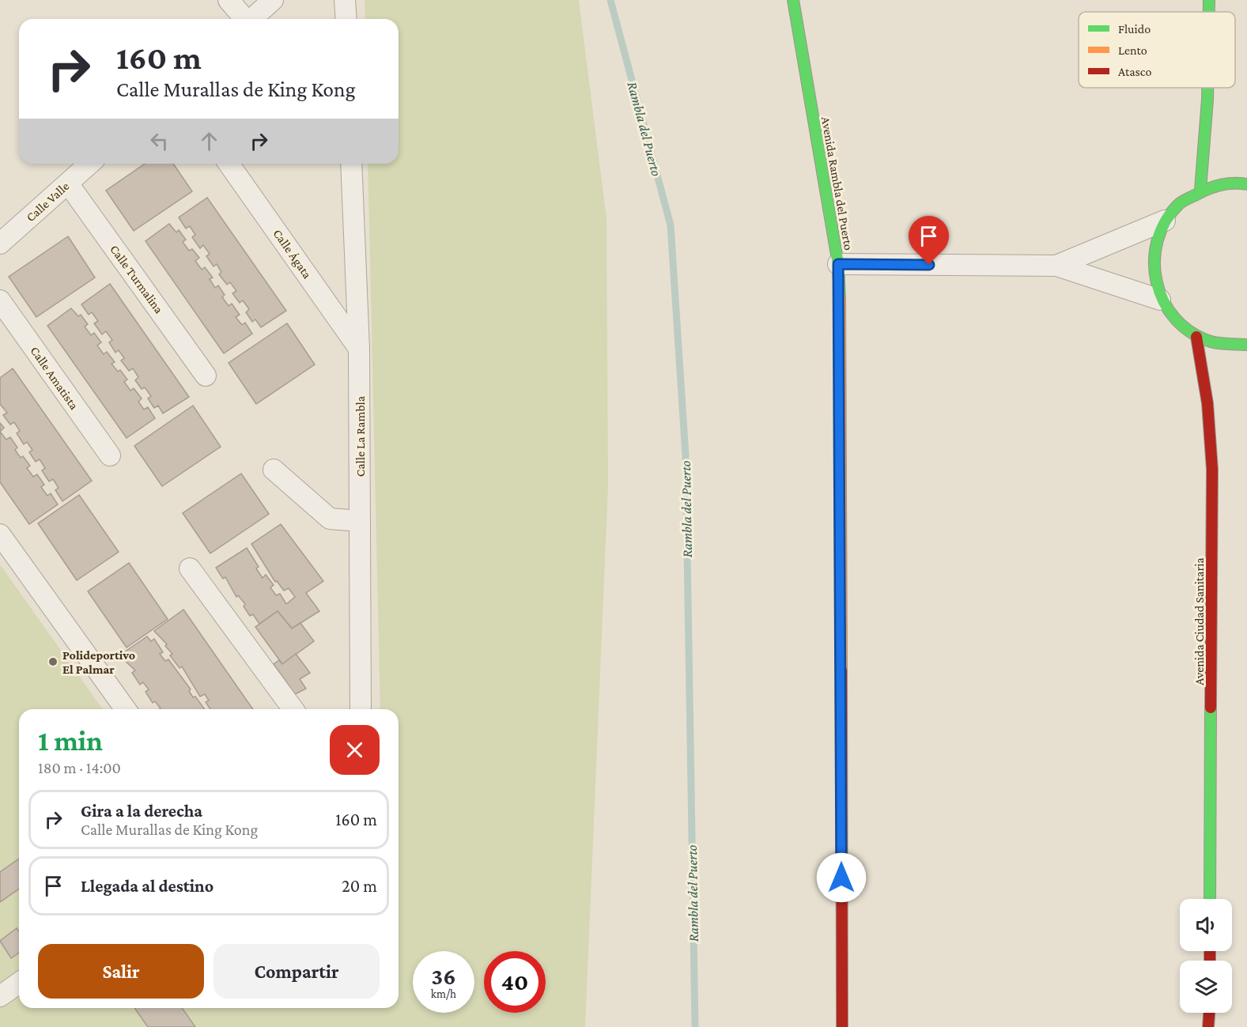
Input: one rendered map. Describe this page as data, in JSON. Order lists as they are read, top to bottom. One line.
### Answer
{"streets":{"street":["Avenida Rambla del Puerto","Calle Valle","Calle Ágata","Calle Turmalina","Calle Amatista","Calle La Rambla","Avenida Ciudad Sanitaria"]},"crossings":[["Calle Valle","Calle Turmalina"],["Calle Ágata","Calle La Rambla"]],"water":["Rambla del Puerto"],"places":["Polideportivo El Palmar"],"legend":["Fluido","Lento","Atasco"],"page":{"turn":["160 m","Calle Murallas de King Kong"],"heading":["1 min","180 m · 14:00"],"list":[{"name":"Gira a la derecha","note":"Calle Murallas de King Kong","value":"160 m"},{"name":"Llegada al destino","value":"20 m"}],"buttons":["Salir","Compartir"],"speed":"36 km/h","limit":"40"}}
